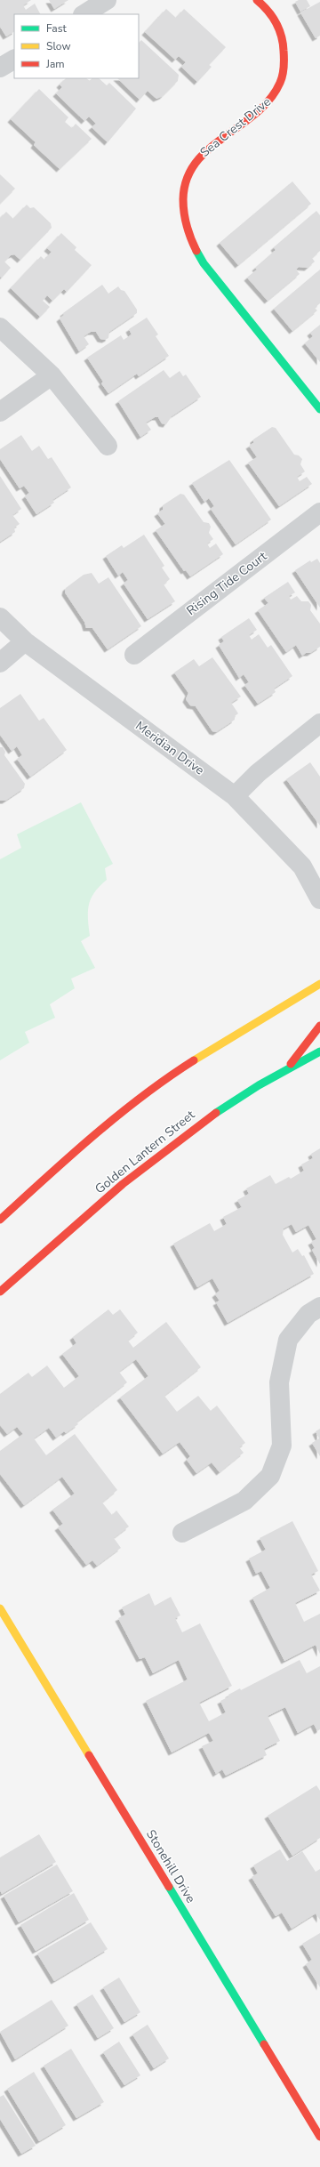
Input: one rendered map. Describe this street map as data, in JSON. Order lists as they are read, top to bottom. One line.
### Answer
{"streets":{"main road":["Sea Crest Drive","Golden Lantern Street","Stonehill Drive"],"street":["Rising Tide Court","Meridian Drive"]},"legend":["Fast","Slow","Jam"]}
